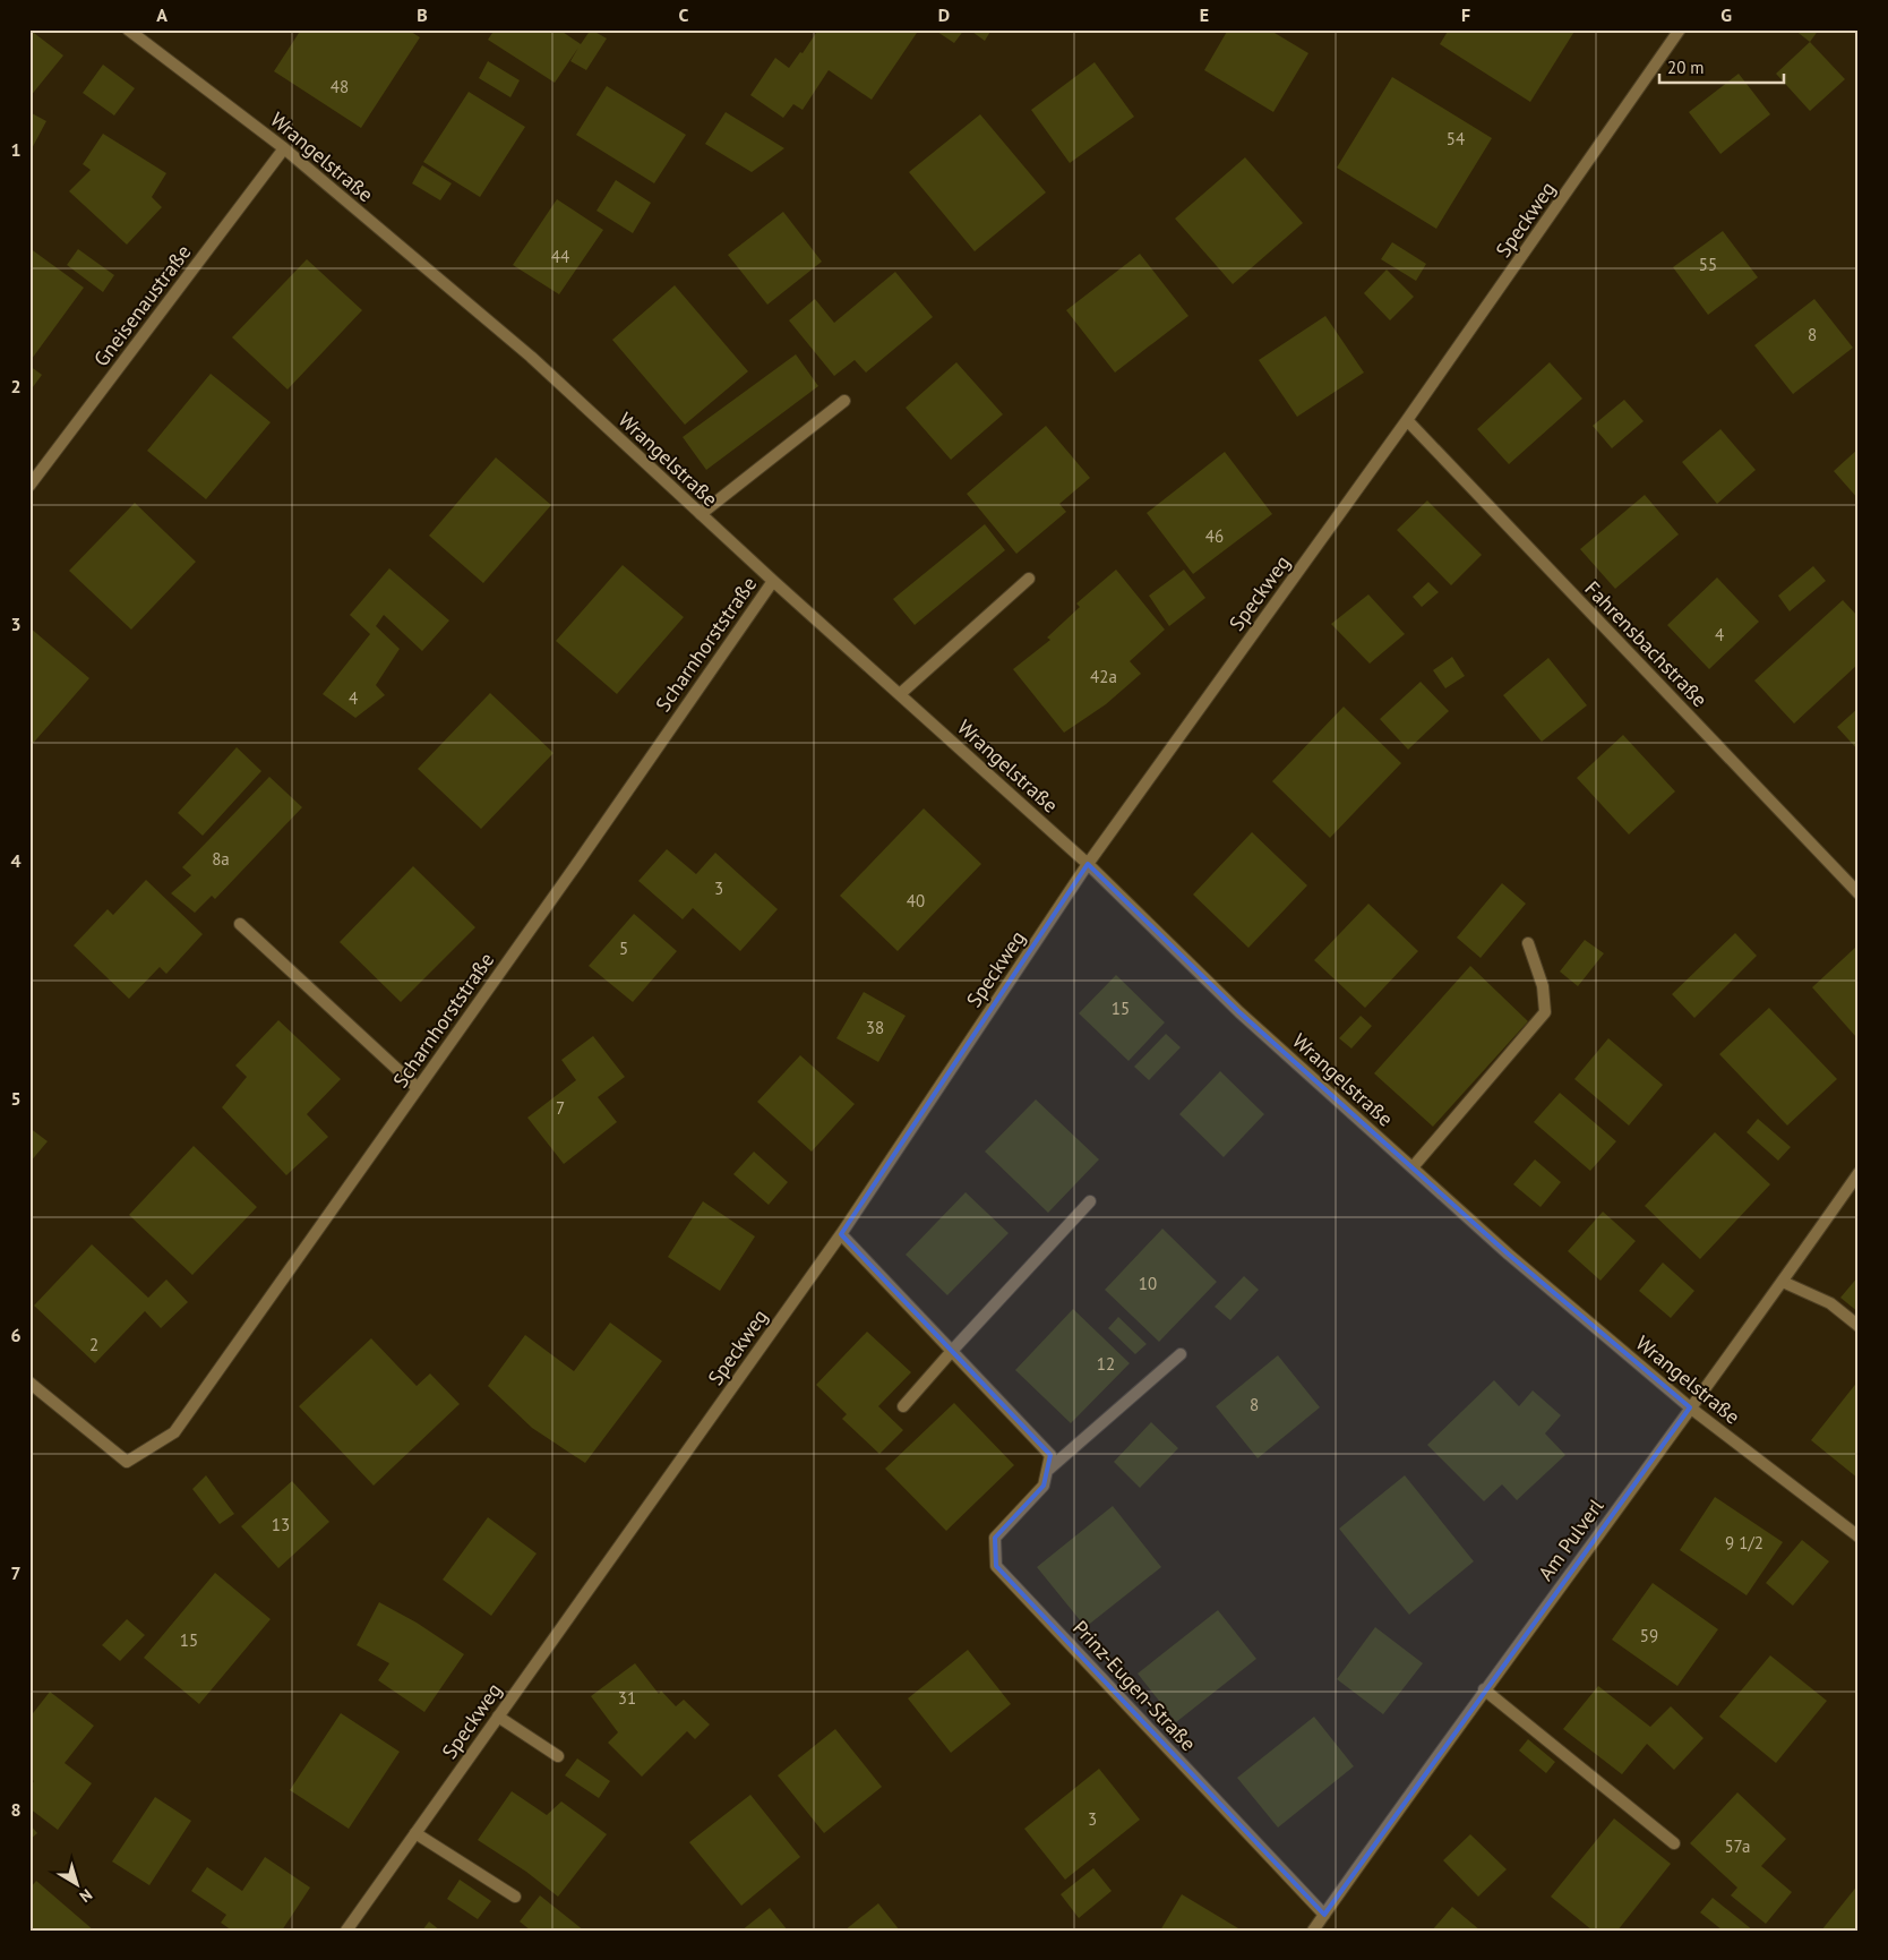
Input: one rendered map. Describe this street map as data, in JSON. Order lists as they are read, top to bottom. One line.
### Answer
{"streets":{"street":["Wrangelstraße","Speckweg","Gneisenaustraße","Scharnhorststraße","Fahrensbachstraße","Am Pulverl","Prinz-Eugen-Straße"]},"crossings":[["Wrangelstraße","Speckweg"],["Wrangelstraße","Gneisenaustraße"],["Wrangelstraße","Scharnhorststraße"],["Wrangelstraße","Am Pulverl"],["Speckweg","Fahrensbachstraße"],["Am Pulverl","Prinz-Eugen-Straße"]],"house_numbers":["48","54","44","55","8","46","4","42a","4","8a","3","40","5","15","38","7","10","2","12","8","13","9 1/2","59","15","31","3","57a"],"scale_bar":"20 m","north":"bottom right","grid":{"columns":["A","B","C","D","E","F","G"],"rows":["1","2","3","4","5","6","7","8"]}}
